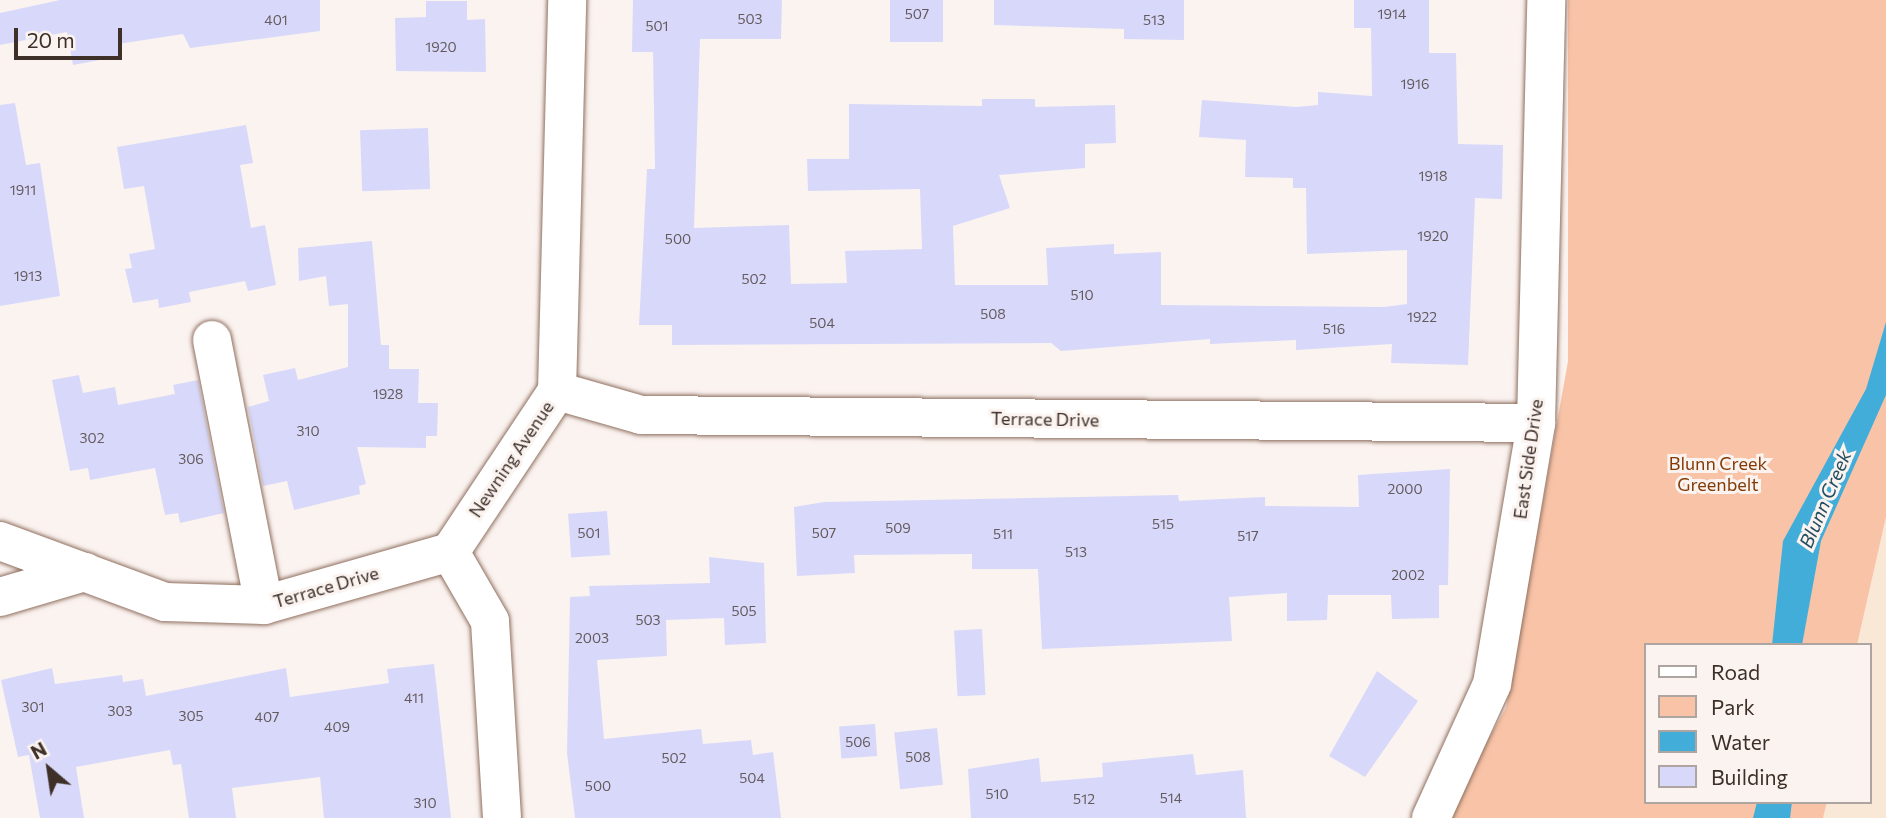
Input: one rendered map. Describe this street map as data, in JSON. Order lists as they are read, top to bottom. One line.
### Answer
{"streets":{"street":["Terrace Drive","Newning Avenue","East Side Drive"]},"crossings":[["Terrace Drive","Newning Avenue"],["Terrace Drive","East Side Drive"]],"water":["Blunn Creek"],"parks":["Blunn Creek Greenbelt"],"house_numbers":["507","1914","503","401","513","501","1920","1916","1918","1911","1920","500","1913","502","510","508","1922","504","516","1928","310","302","306","2000","515","509","501","507","511","517","513","2002","505","503","2003","411","301","303","305","407","409","506","508","502","504","500","510","514","512","310"],"legend":["Road","Park","Water","Building"],"scale_bar":"20 m","north":"top left"}
